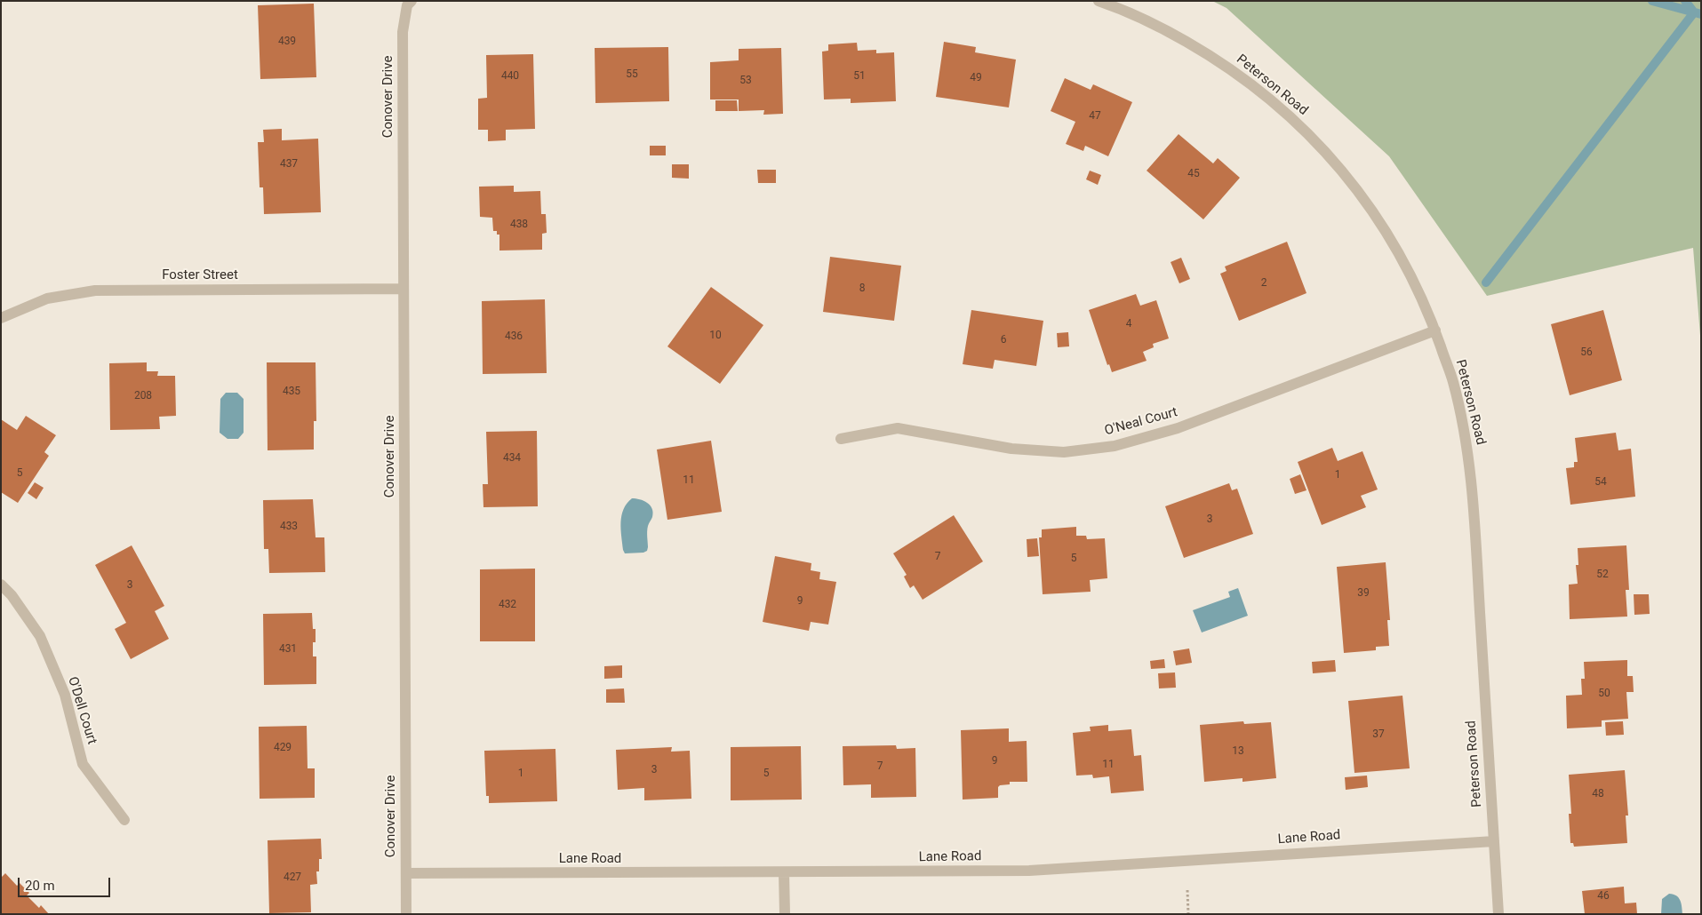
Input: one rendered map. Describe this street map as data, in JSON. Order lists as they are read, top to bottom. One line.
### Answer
{"streets":{"street":["Peterson Road","Conover Drive","Foster Street","O'Neal Court","O'Dell Court","Lane Road"]},"crossings":[["Peterson Road","O'Neal Court"],["Peterson Road","Lane Road"],["Conover Drive","Foster Street"],["Conover Drive","Lane Road"]],"house_numbers":["439","55","440","51","49","53","47","437","45","438","2","8","4","10","436","6","56","435","208","434","5","1","11","54","3","433","7","5","52","3","39","9","432","431","50","37","429","13","9","11","7","3","1","5","48","427","46"],"scale_bar":"20 m"}
